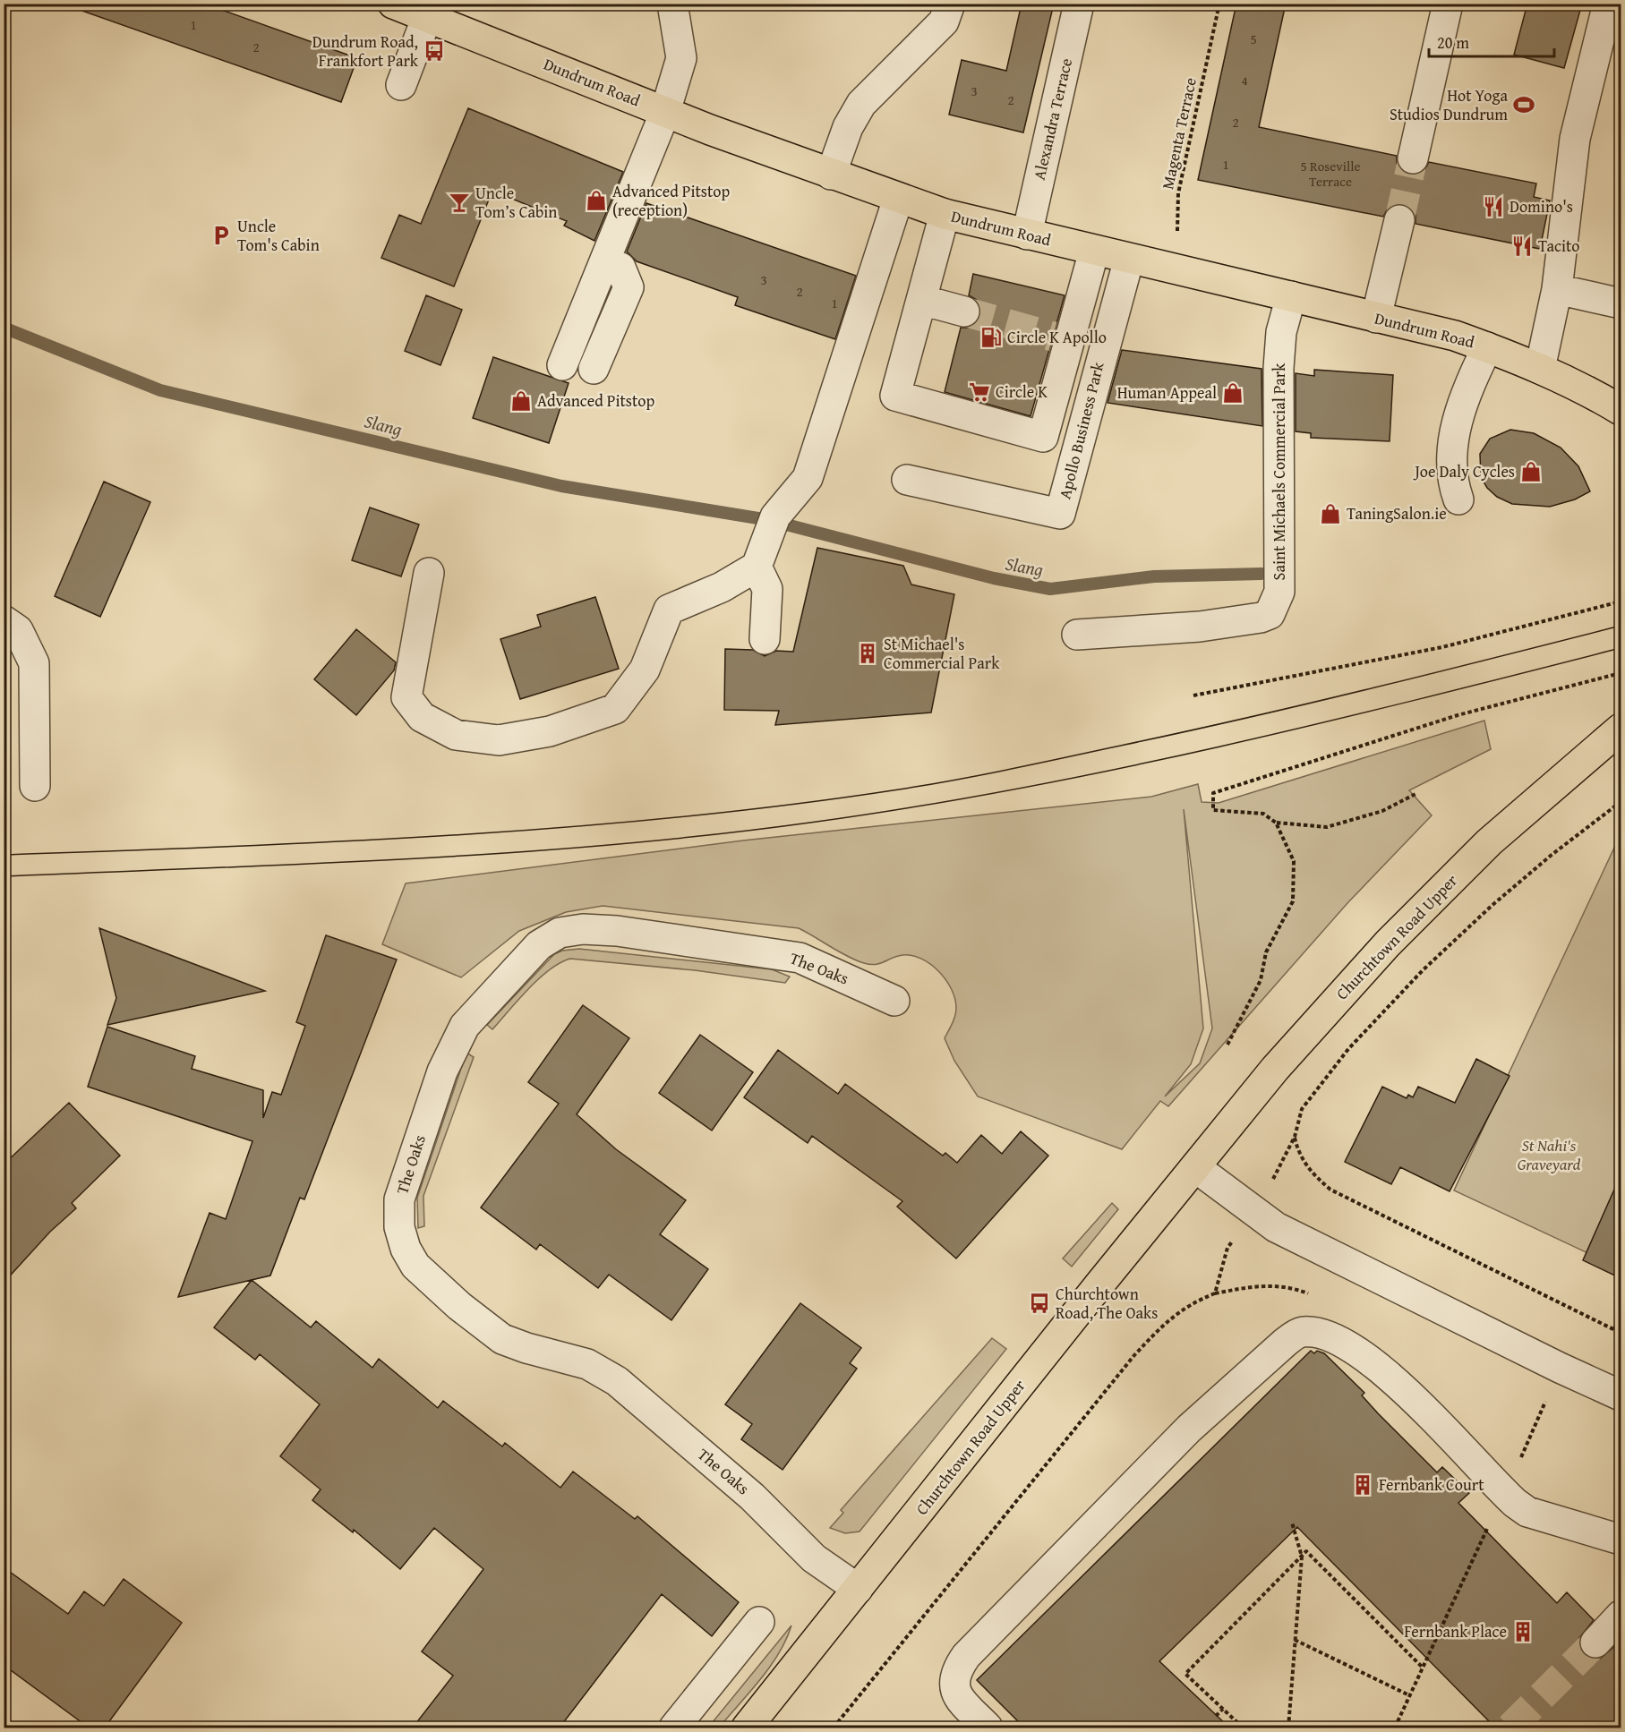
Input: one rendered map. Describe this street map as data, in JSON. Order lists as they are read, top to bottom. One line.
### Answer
{"streets":{"main road":["Dundrum Road","Churchtown Road Upper"],"street":["Alexandra Terrace","Apollo Business Park","Saint Michaels Commercial Park","The Oaks"],"path":["Magenta Terrace"]},"crossings":[["Dundrum Road","Alexandra Terrace"],["Dundrum Road","Magenta Terrace"],["Dundrum Road","Apollo Business Park"],["Dundrum Road","Saint Michaels Commercial Park"],["Churchtown Road Upper","The Oaks"]],"water":["Slang"],"parks":["St Nahi's Graveyard"],"places":{"bus stop":["Dundrum Road, Frankfort Park","Churchtown Road, The Oaks"],"sports":["Hot Yoga Studios Dundrum"],"shop":["Advanced Pitstop (reception)","Human Appeal","Advanced Pitstop","Joe Daly Cycles","TaningSalon.ie"],"bar":["Uncle Tom’s Cabin"],"restaurant":["Domino's","Tacito"],"parking":["Uncle Tom's Cabin"],"fuel station":["Circle K Apollo"],"supermarket":["Circle K"],"building":["St Michael's Commercial Park","Fernbank Court","Fernbank Place"]},"house_numbers":["1","5","2","4","3","2","2","1","5 Roseville Terrace","3","2","1"],"scale_bar":"20 m"}
